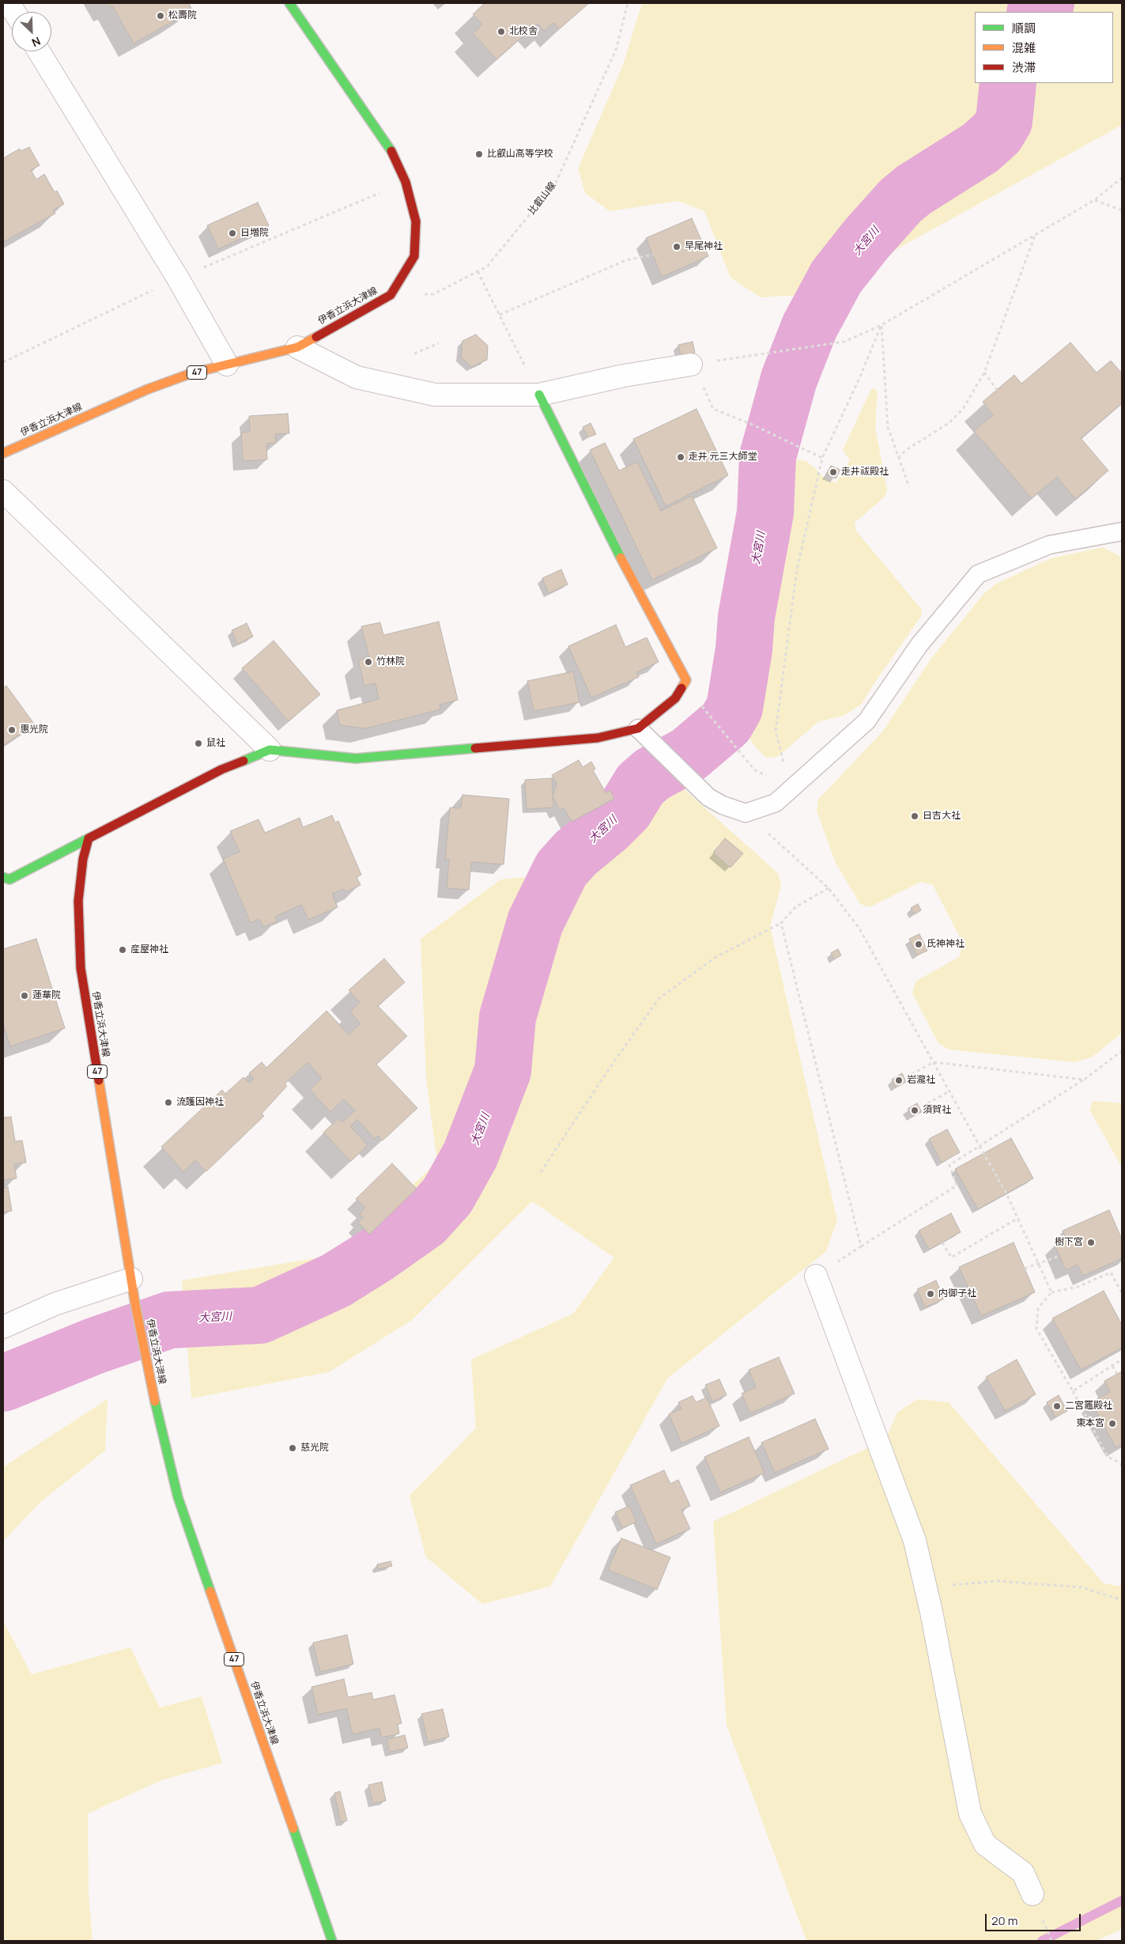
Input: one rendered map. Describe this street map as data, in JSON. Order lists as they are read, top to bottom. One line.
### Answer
{"streets":{"main road":["伊香立浜大津線","47"],"path":["比叡山線"]},"crossings":[["比叡山線","伊香立浜大津線"]],"water":["大宮川"],"places":["松壽院","北校舎","比叡山高等学校","日増院","早尾神社","走井 元三大師堂","走井祓殿社","竹林院","惠光院","鼠社","日吉大社","氏神神社","産屋神社","蓮華院","岩瀧社","流護因神社","須賀社","樹下宮","内御子社","二宮竈殿社","東本宮","慈光院"],"legend":["順調","混雑","渋滞"],"scale_bar":"20 m","north":"bottom right"}
